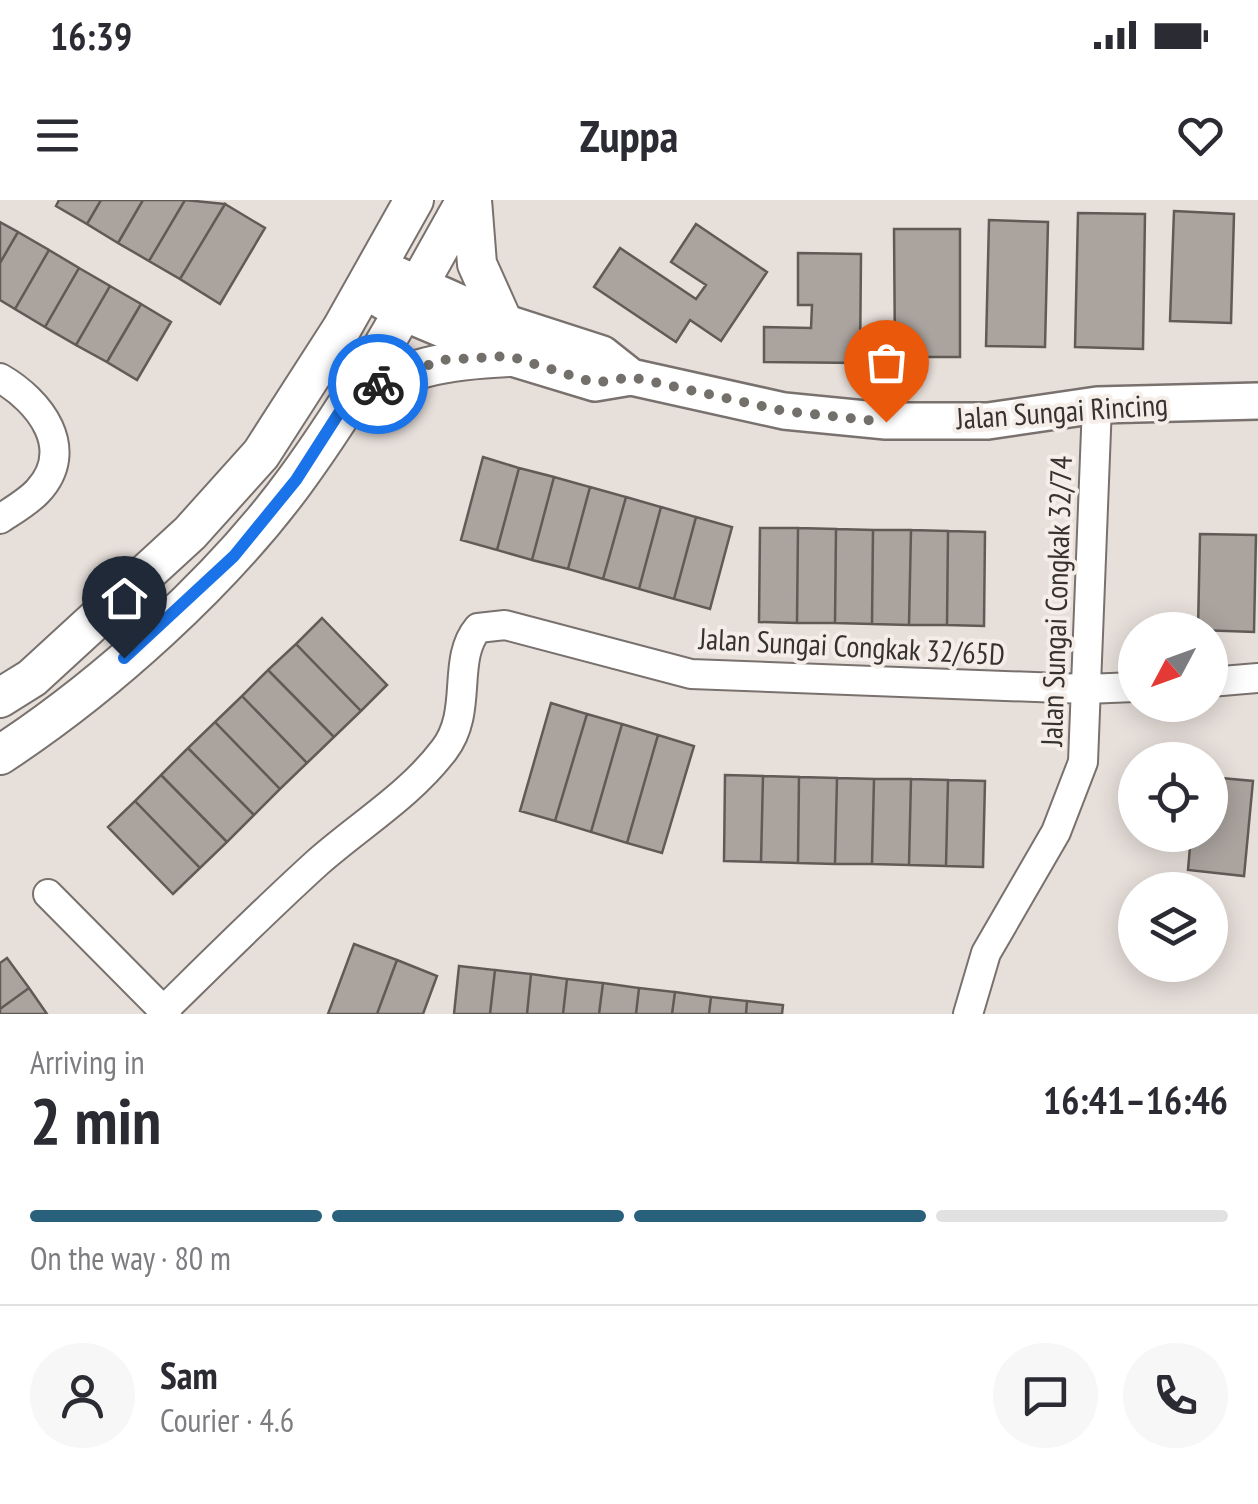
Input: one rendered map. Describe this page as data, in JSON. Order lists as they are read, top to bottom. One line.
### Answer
{"streets":{"street":["Jalan Sungai Rincing","Jalan Sungai Congkak 32/74","Jalan Sungai Congkak 32/65D"]},"crossings":[["Jalan Sungai Rincing","Jalan Sungai Congkak 32/74"],["Jalan Sungai Congkak 32/74","Jalan Sungai Congkak 32/65D"]],"north":"bottom left","page":{"status":"16:39","header":"Zuppa","heading":["2 min","Arriving in","16:41–16:46"],"panel":["Sam","Courier · 4.6"],"bar":"On the way · 80 m"}}
